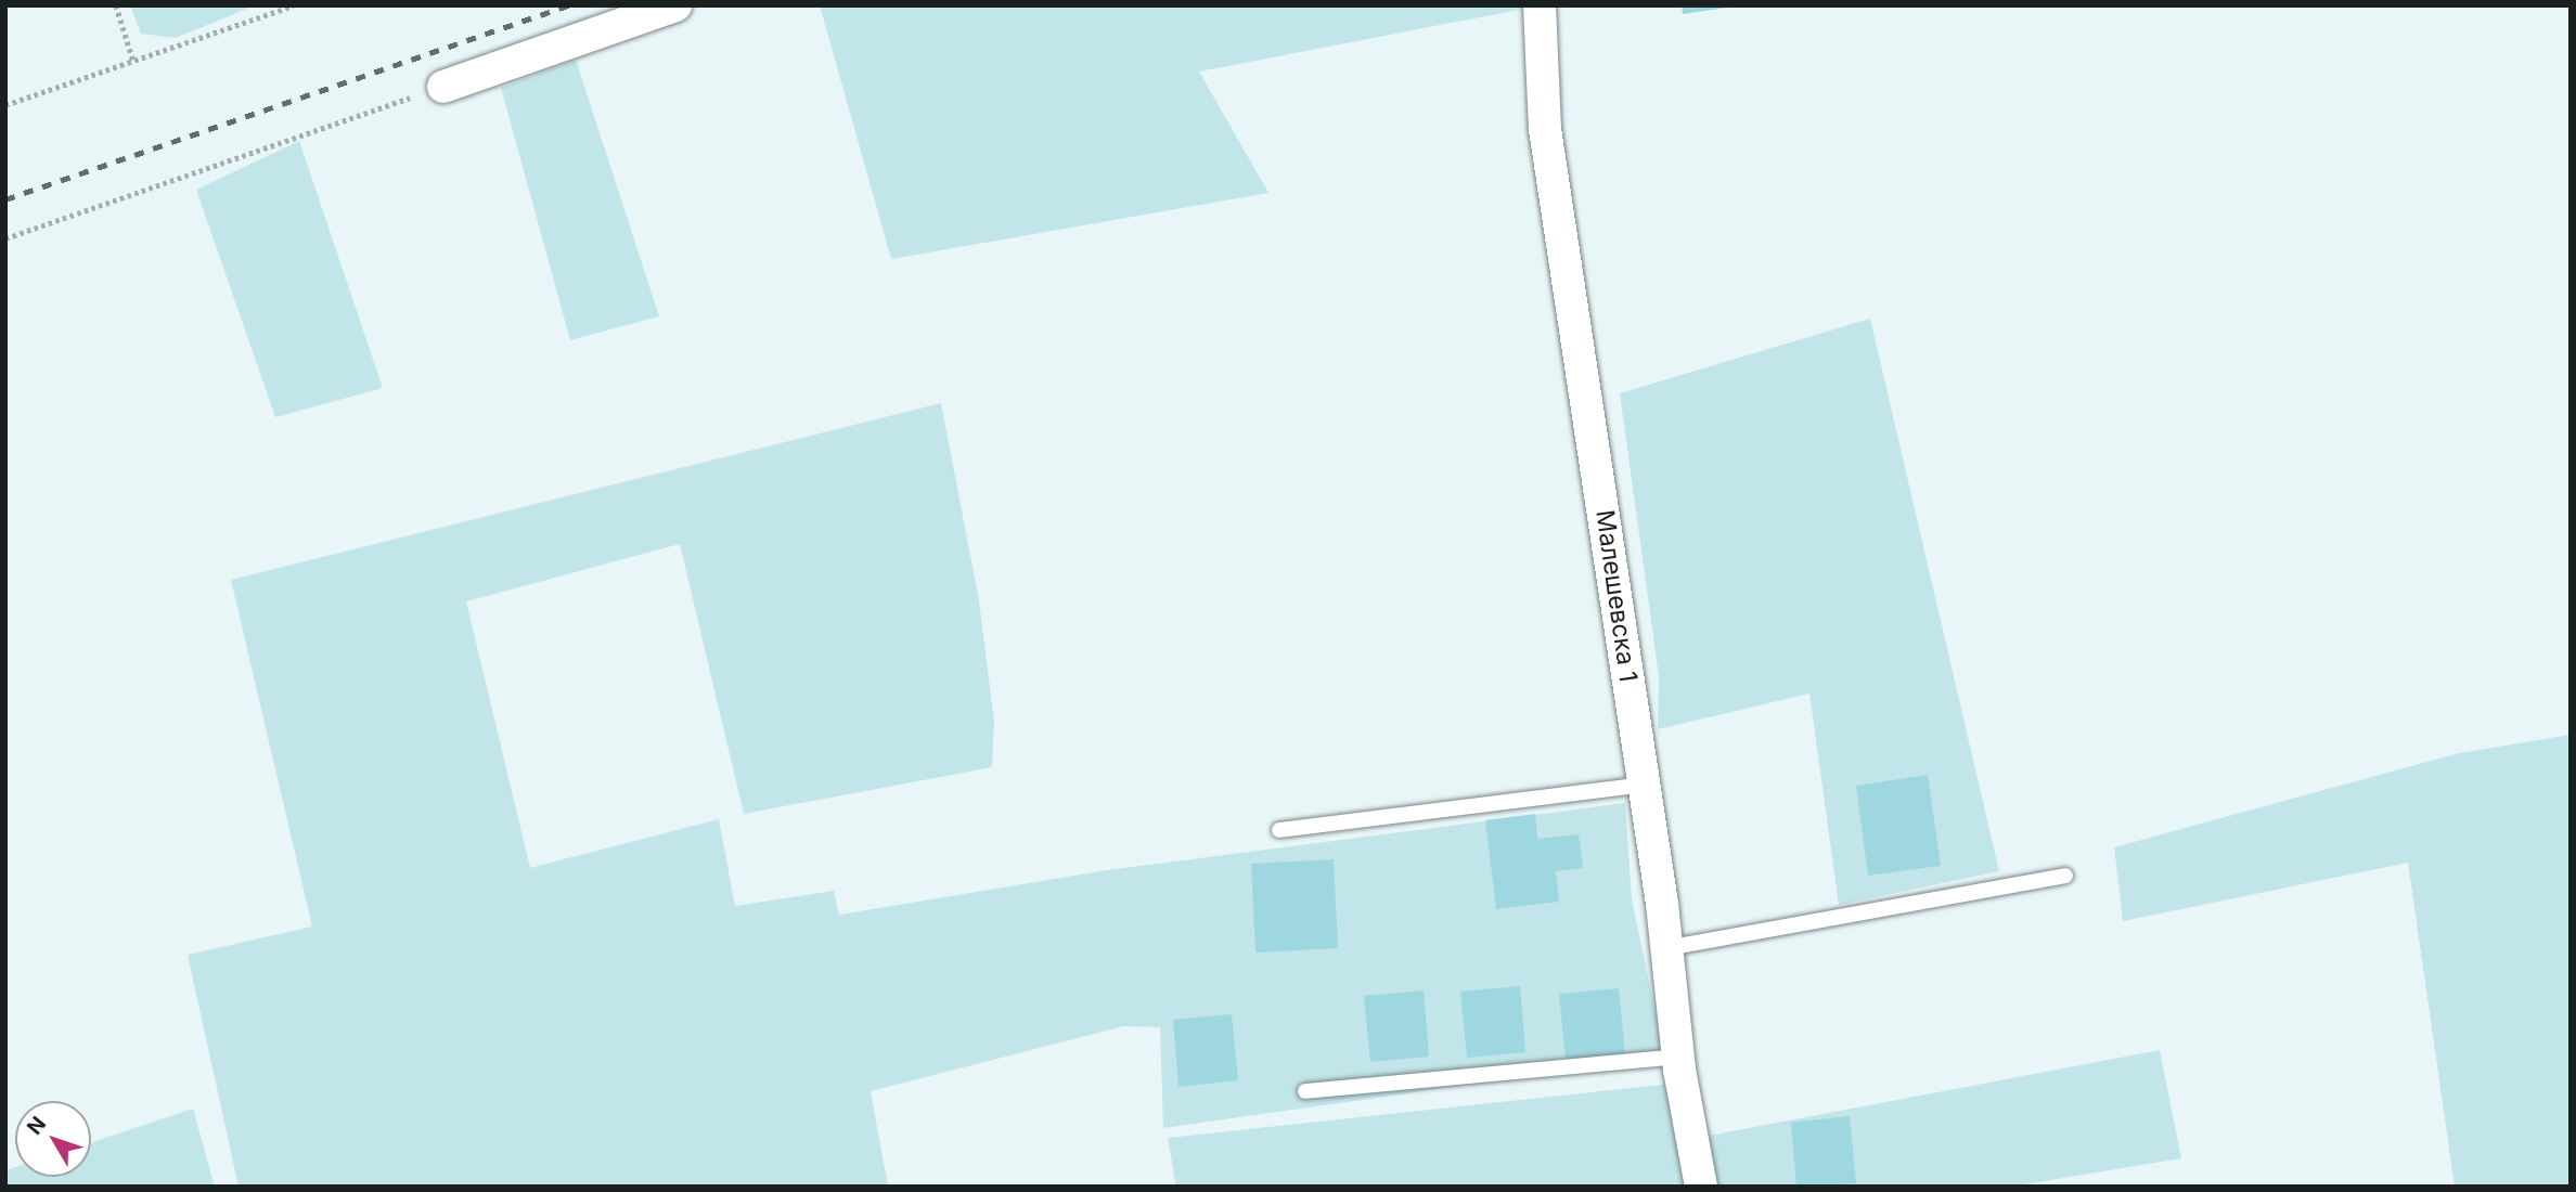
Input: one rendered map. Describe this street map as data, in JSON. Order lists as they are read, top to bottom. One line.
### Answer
{"streets":{"street":["Малешевска 1"]},"north":"top left"}
